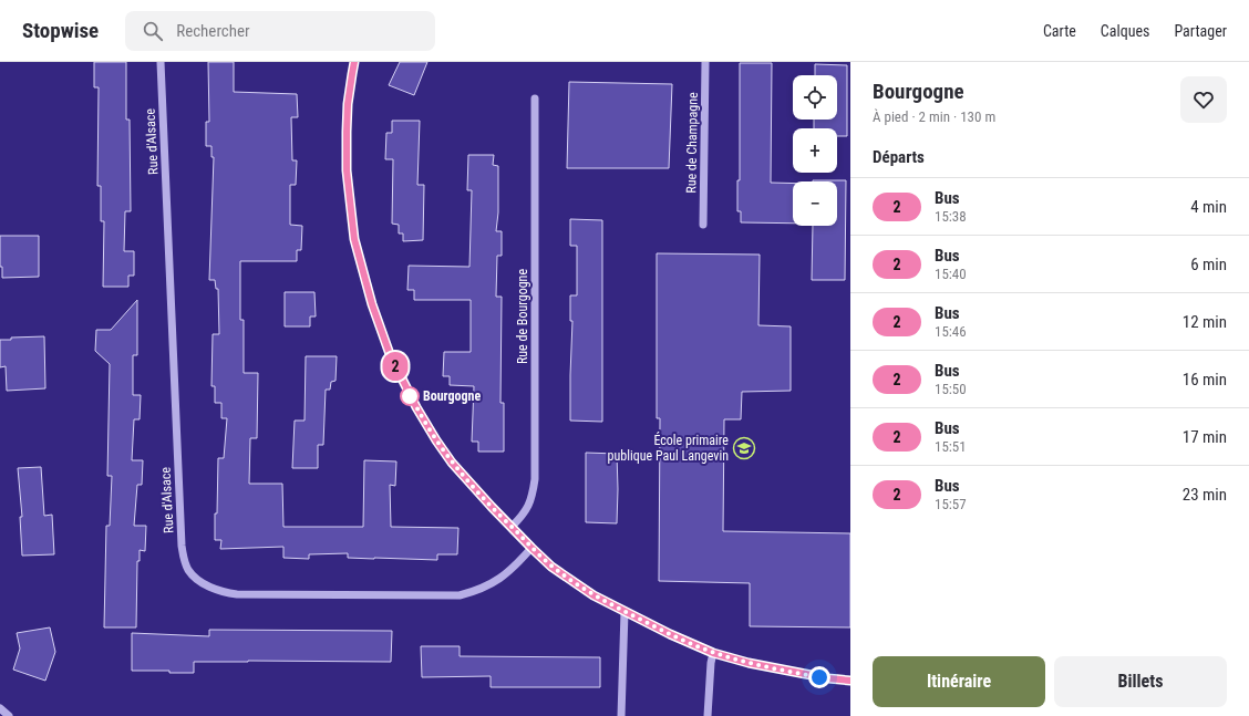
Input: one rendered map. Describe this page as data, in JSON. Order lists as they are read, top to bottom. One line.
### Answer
{"streets":{"street":["Rue d'Alsace","Rue de Champagne","Rue de Bourgogne"]},"places":{"other":["Bourgogne"],"school or university":["École primaire publique Paul Langevin"]},"lines":["bus line 2"],"page":{"header":"Stopwise","search":"Rechercher","nav":["Carte","Calques","Partager"],"on_map":"2","heading":[["Bourgogne","À pied · 2 min · 130 m"],"Départs"],"map_buttons":["+","−"],"list":[{"mark":"2","name":"Bus","note":"15:38","value":"4 min"},{"mark":"2","name":"Bus","note":"15:40","value":"6 min"},{"mark":"2","name":"Bus","note":"15:46","value":"12 min"},{"mark":"2","name":"Bus","note":"15:50","value":"16 min"},{"mark":"2","name":"Bus","note":"15:51","value":"17 min"},{"mark":"2","name":"Bus","note":"15:57","value":"23 min"}],"buttons":["Itinéraire","Billets"]}}
